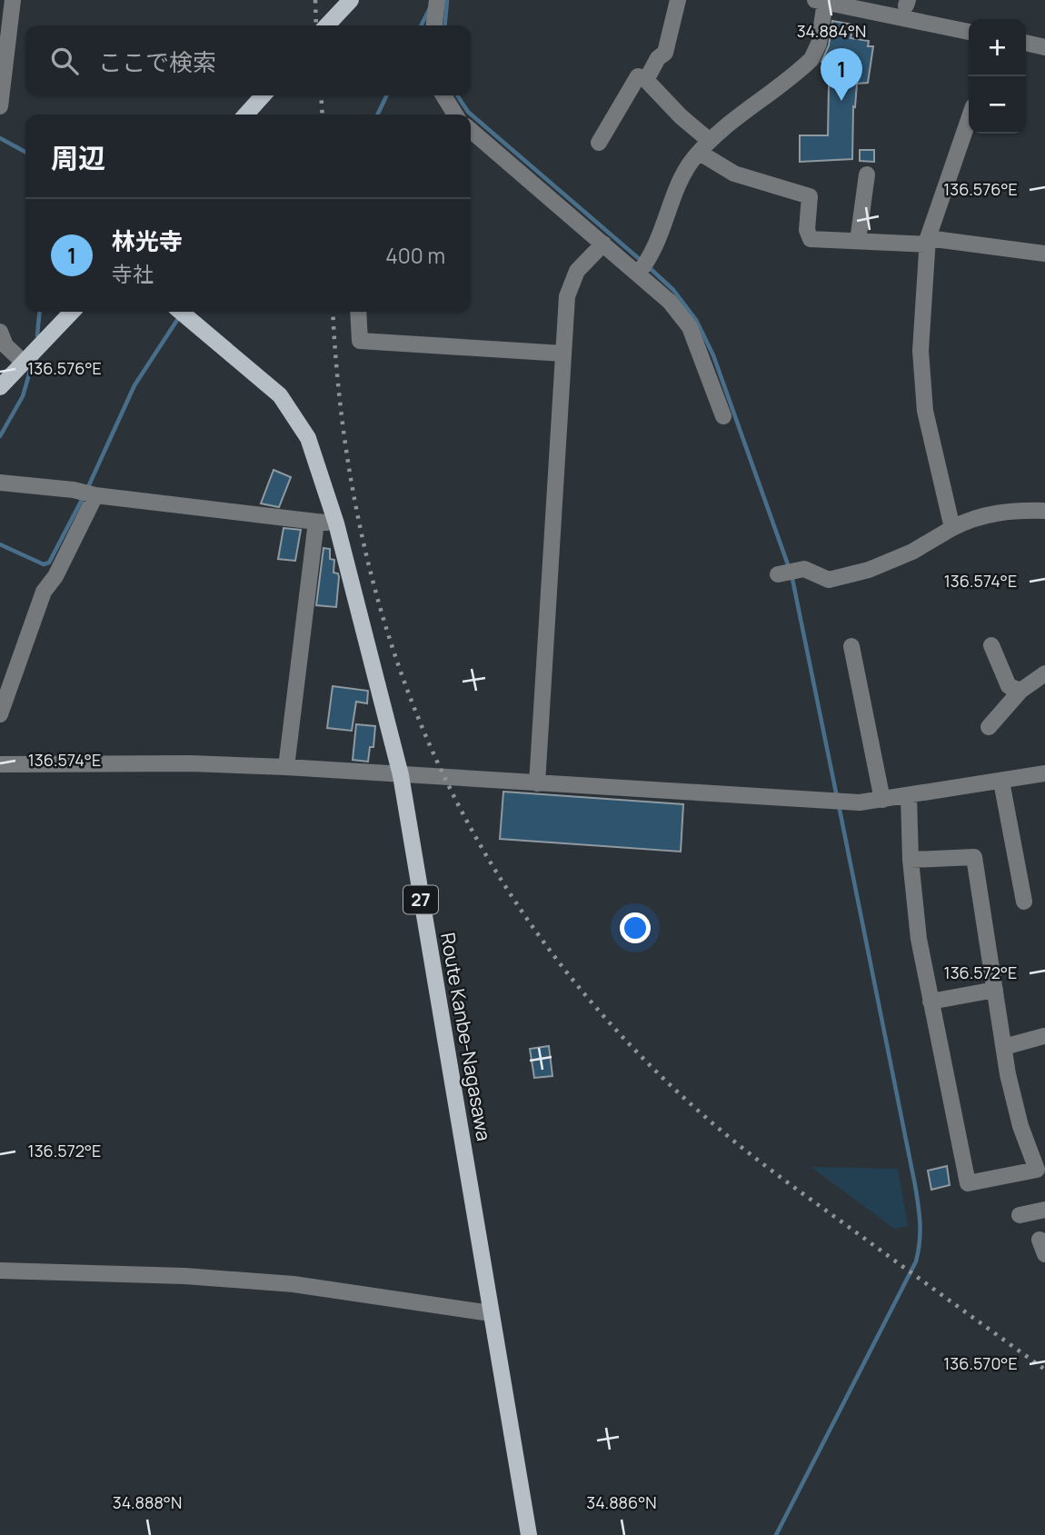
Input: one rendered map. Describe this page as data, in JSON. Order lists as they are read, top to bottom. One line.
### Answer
{"streets":{"main road":["27","Route Kanbe-Nagasawa"]},"page":{"map_buttons":["+","−"],"search":"ここで検索","pins":"1","heading":"周辺","list":[{"mark":"1","name":"林光寺","note":"寺社","value":"400 m"}]},"coordinates":["34.884°N","136.576°E","136.574°E","136.572°E","136.570°E","34.888°N","34.886°N"]}
